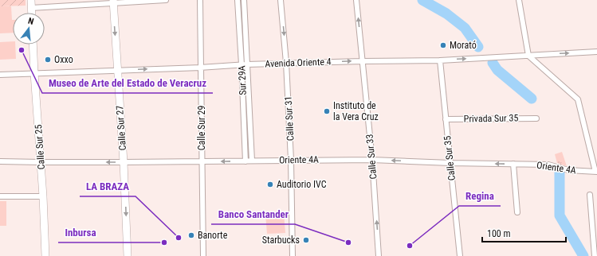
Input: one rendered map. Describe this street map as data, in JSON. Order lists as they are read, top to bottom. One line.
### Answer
{"streets":{"street":["Avenida Oriente 4","Sur 29A","Calle Sur 31","Privada Sur 35","Calle Sur 27","Calle Sur 29","Calle Sur 25","Calle Sur 33","Calle Sur 35","Oriente 4A"]},"crossings":[["Avenida Oriente 4","Sur 29A"],["Avenida Oriente 4","Calle Sur 31"],["Avenida Oriente 4","Calle Sur 27"],["Avenida Oriente 4","Calle Sur 29"],["Avenida Oriente 4","Calle Sur 25"],["Avenida Oriente 4","Calle Sur 33"],["Avenida Oriente 4","Calle Sur 35"],["Sur 29A","Oriente 4A"],["Calle Sur 31","Oriente 4A"],["Privada Sur 35","Calle Sur 35"],["Calle Sur 27","Oriente 4A"],["Calle Sur 29","Oriente 4A"],["Calle Sur 25","Oriente 4A"],["Calle Sur 33","Oriente 4A"],["Calle Sur 35","Oriente 4A"]],"one_way":["Avenida Oriente 4","Calle Sur 27","Calle Sur 33","Oriente 4A"],"places":["Morató","Museo de Arte del Estado de Veracruz","Oxxo","Instituto de la Vera Cruz","Auditorio IVC","Banorte","LA BRAZA","Starbucks","Inbursa","Banco Santander","Regina"],"scale_bar":"100 m","north":"top"}
